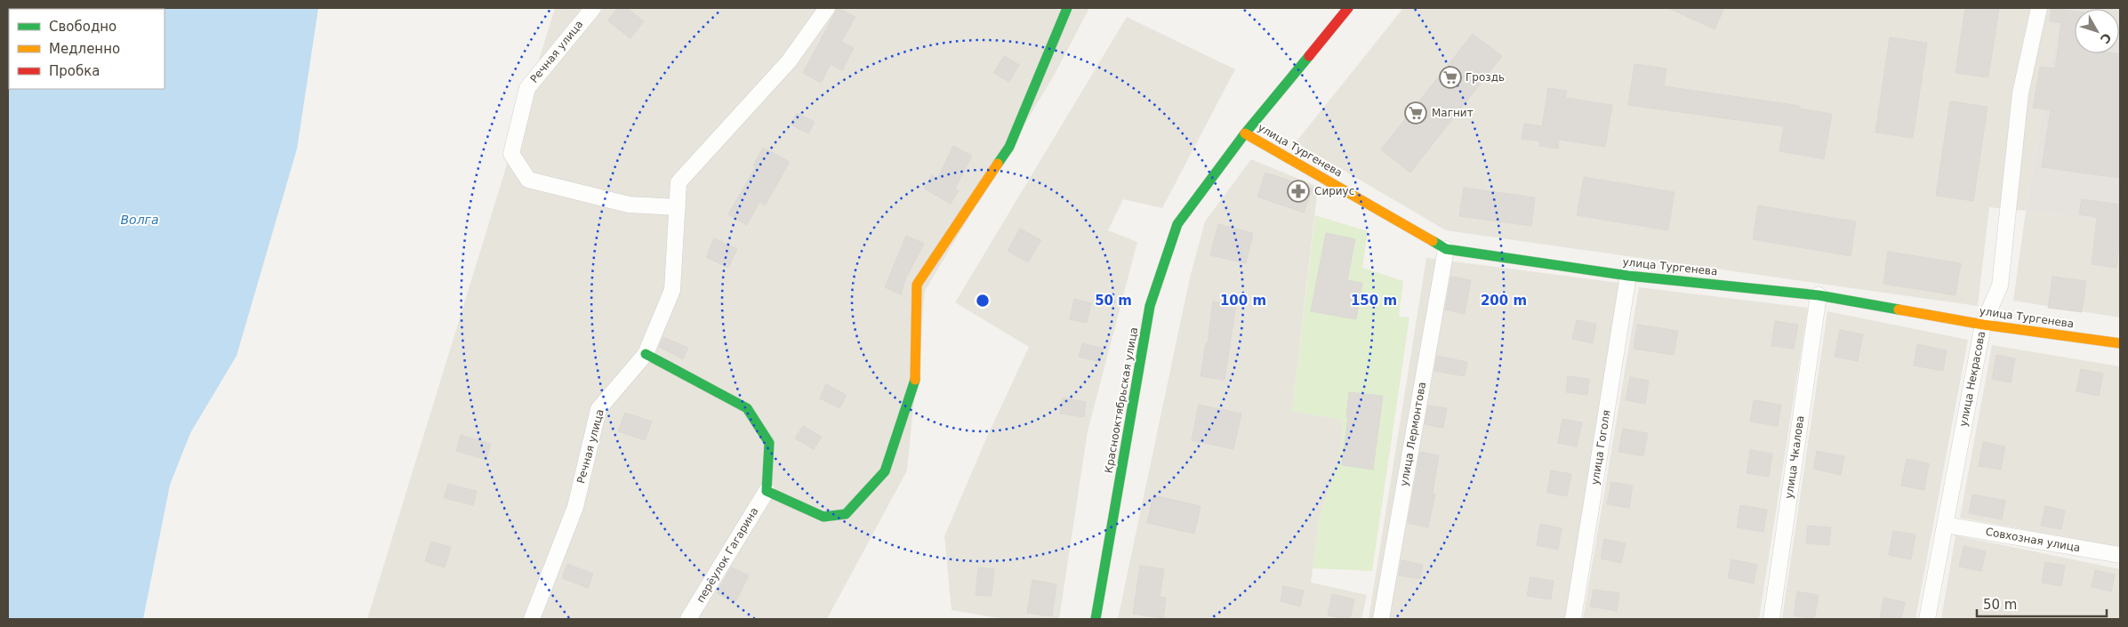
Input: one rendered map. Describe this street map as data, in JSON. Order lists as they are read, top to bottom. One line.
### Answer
{"streets":{"street":["Речная улица","улица Тургенева","улица Некрасова","Краснооктябрьская улица","улица Лермонтова","улица Гоголя","улица Чкалова","Совхозная улица","переулок Гагарина"]},"crossings":[["улица Тургенева","улица Некрасова"],["улица Тургенева","Краснооктябрьская улица"],["улица Тургенева","улица Лермонтова"],["улица Тургенева","улица Гоголя"],["улица Тургенева","улица Чкалова"],["улица Некрасова","Совхозная улица"]],"water":["Волга"],"places":{"supermarket":["Гроздь","Магнит"],"pharmacy":["Сириус"]},"legend":["Свободно","Медленно","Пробка"],"scale_bar":"50 m","north":"bottom right","rings":["50 m","100 m","150 m","200 m"]}
